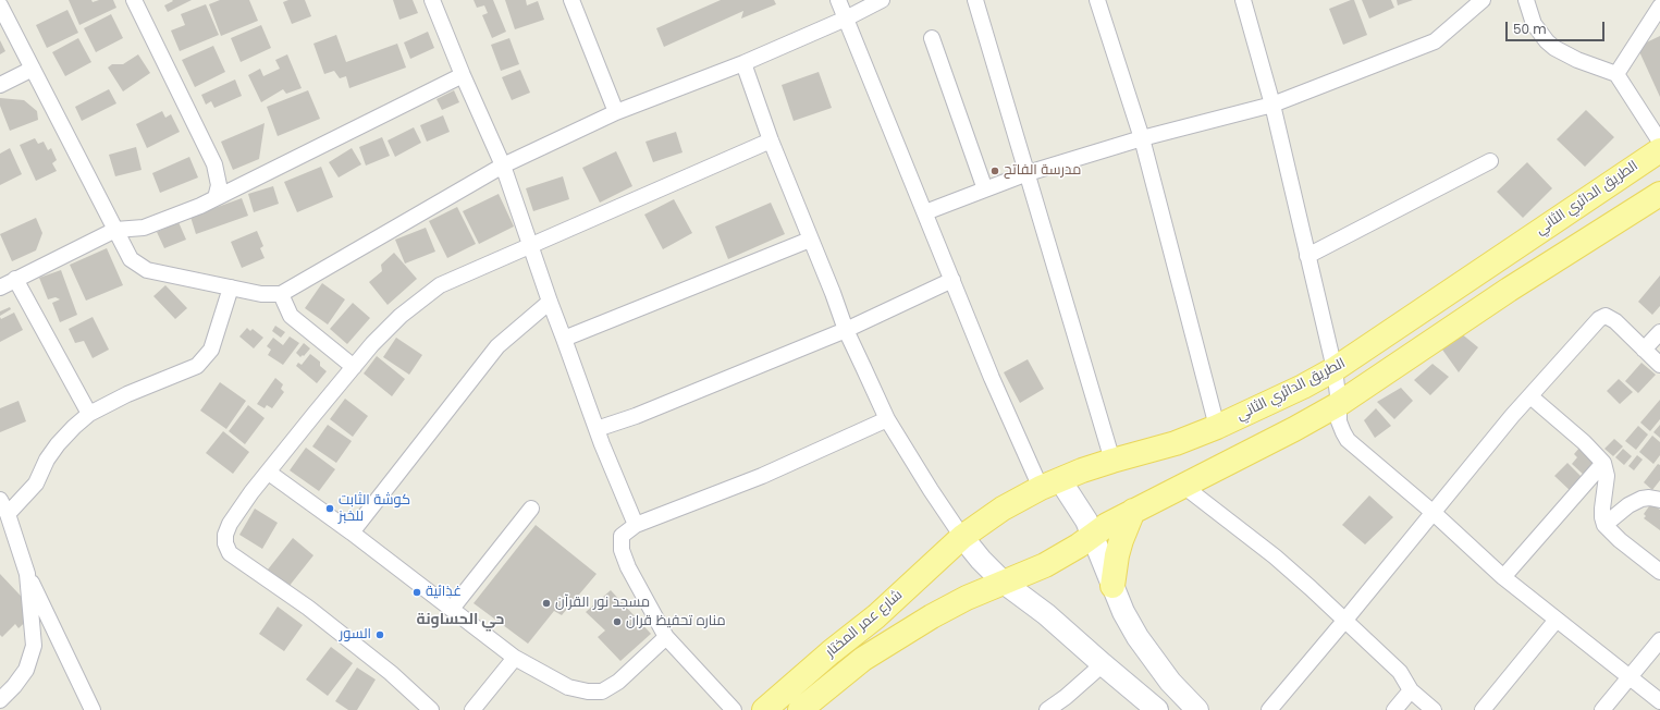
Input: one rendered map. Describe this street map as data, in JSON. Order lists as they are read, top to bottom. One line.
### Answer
{"streets":{"main road":["الطريق الدائري الثاني","شارع عمر المختار"]},"crossings":[["الطريق الدائري الثاني","شارع عمر المختار"]],"districts":["حي الحساونة"],"places":["مدرسة الفاتح","كوشة الثابت للخبز","غذائية","مسجد نور القرآن","مناره تحفيظ قران","السور"],"scale_bar":"50 m"}
